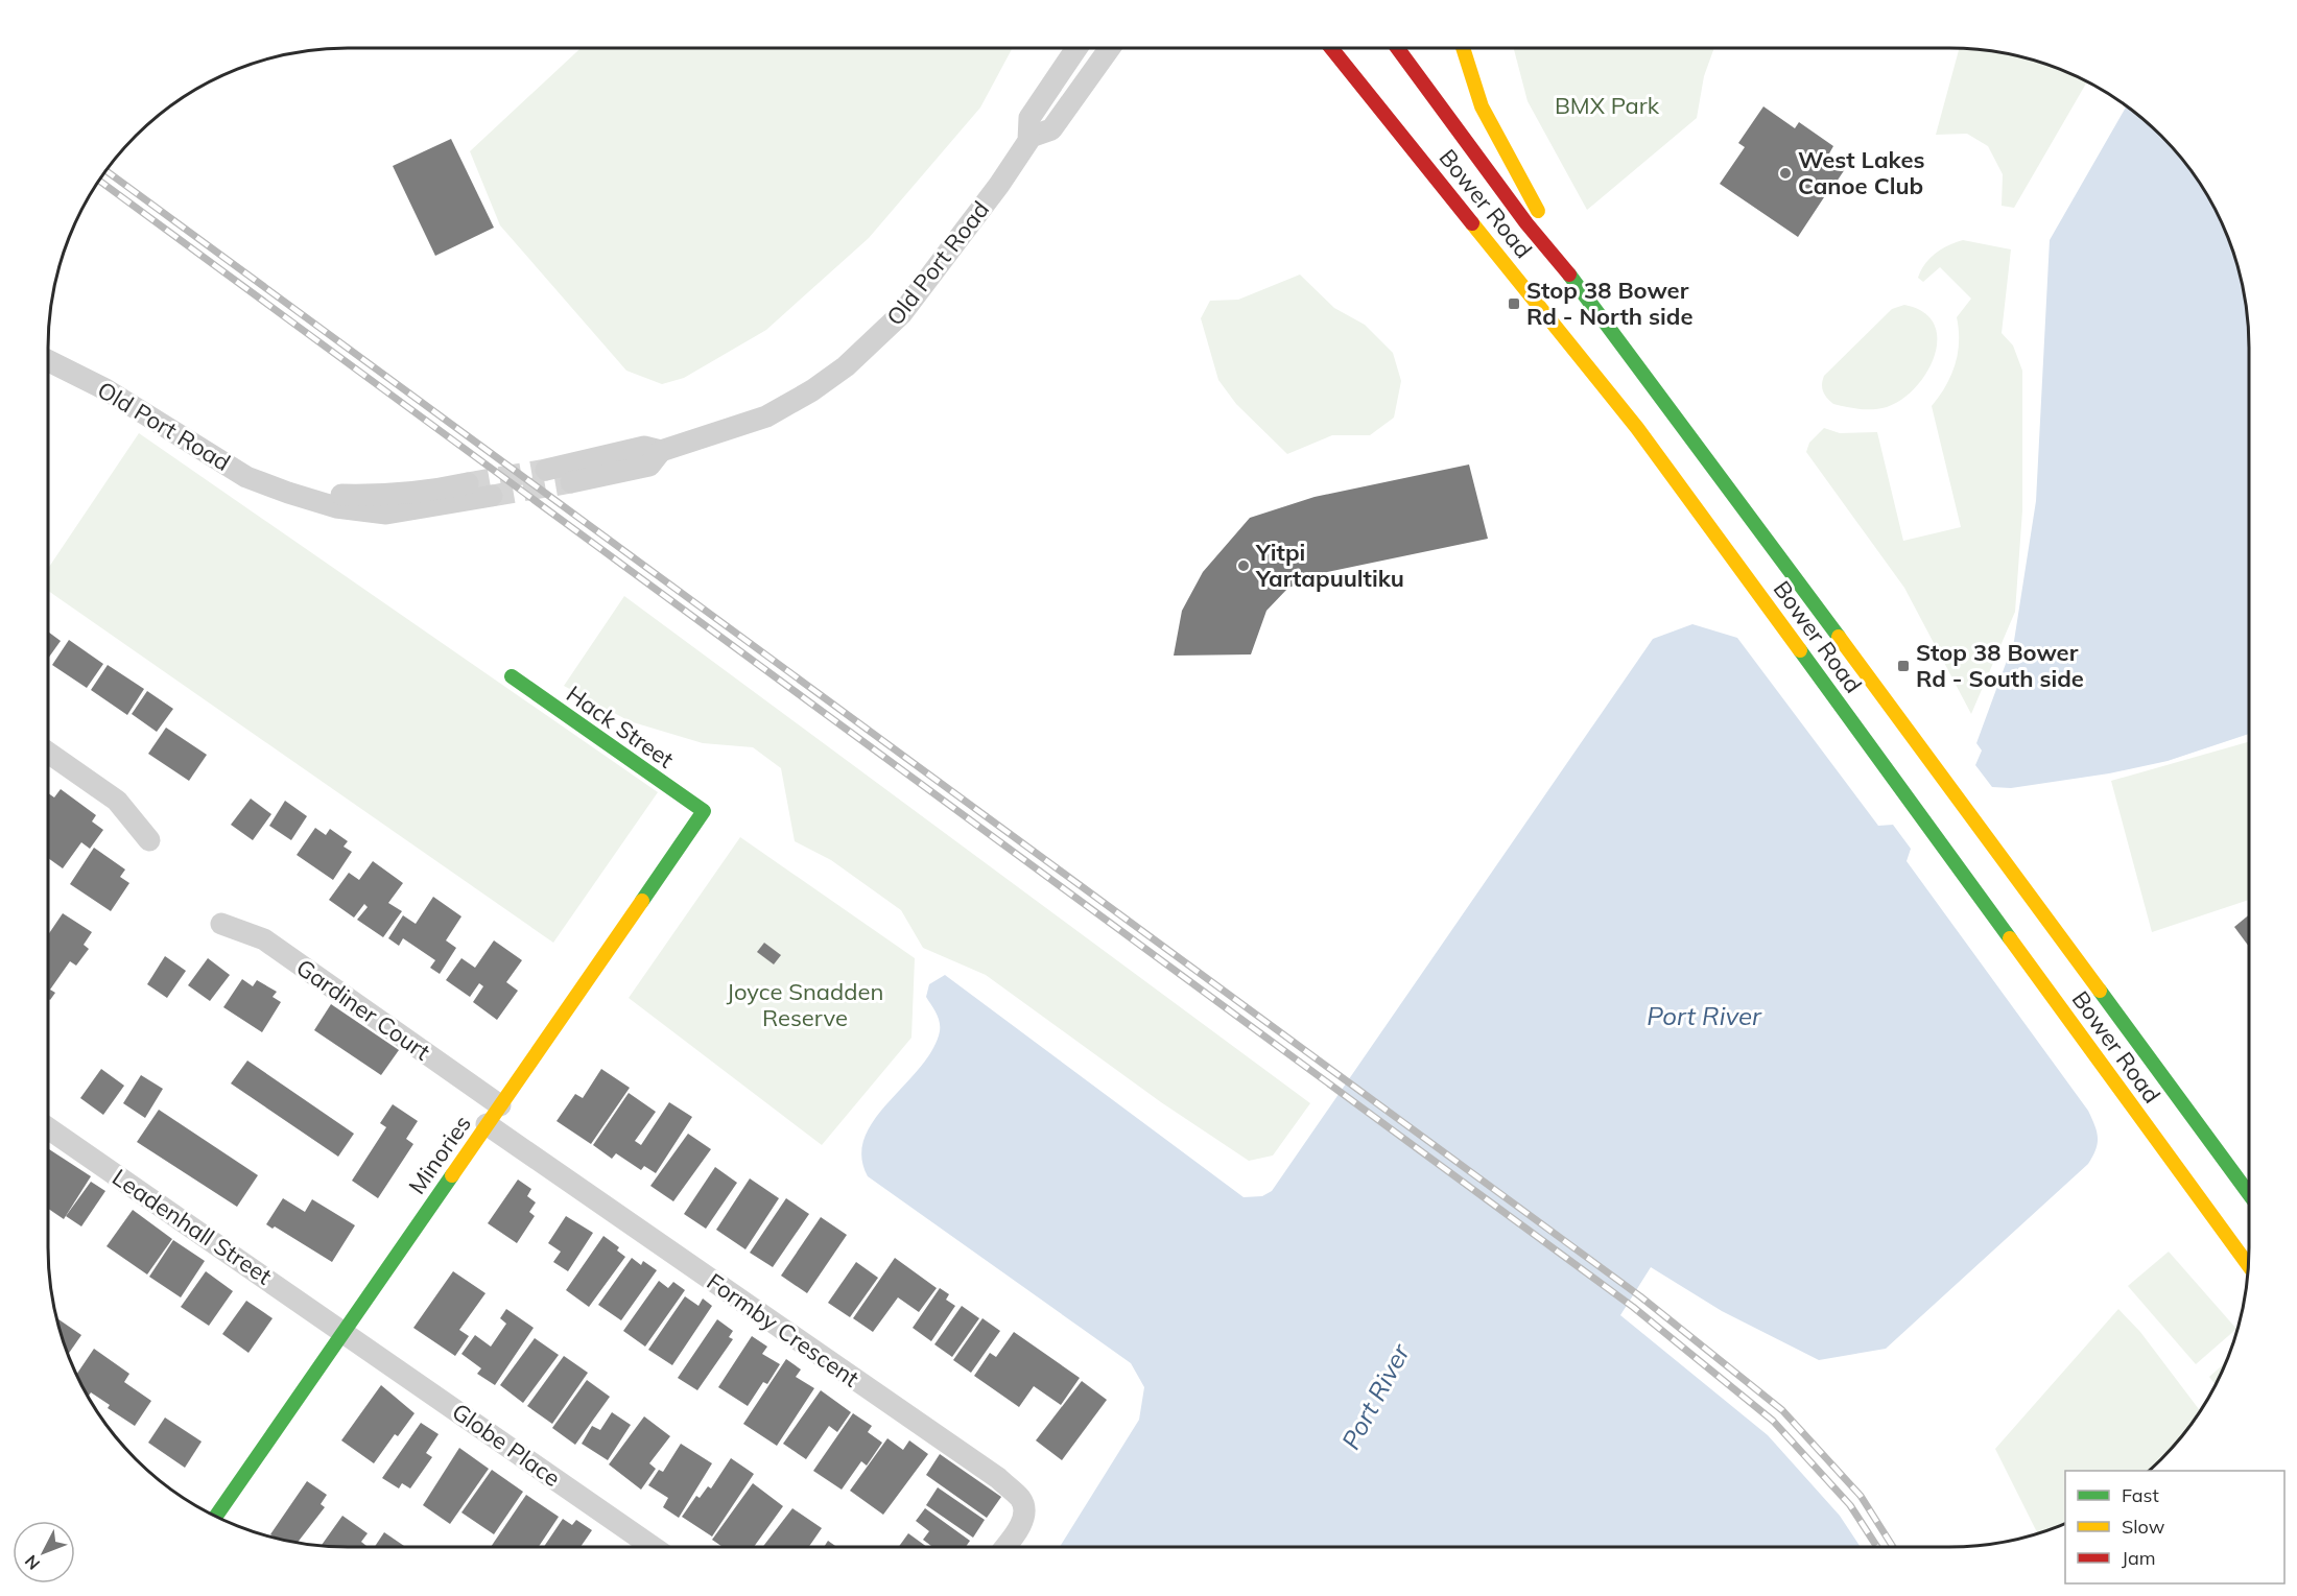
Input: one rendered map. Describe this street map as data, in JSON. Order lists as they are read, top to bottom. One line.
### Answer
{"streets":{"main road":["Bower Road","Hack Street","Minories"],"street":["Old Port Road","Gardiner Court","Leadenhall Street","Formby Crescent","Globe Place"]},"crossings":[["Hack Street","Minories"],["Gardiner Court","Minories"],["Minories","Leadenhall Street"],["Minories","Formby Crescent"],["Minories","Globe Place"],["Leadenhall Street","Globe Place"]],"water":["Port River"],"parks":["BMX Park","Joyce Snadden Reserve"],"places":{"other":["West Lakes Canoe Club","Yitpi Yartapuultiku"],"transit":["Stop 38 Bower Rd - North side","Stop 38 Bower Rd - South side"]},"legend":["Fast","Slow","Jam"],"north":"bottom left"}
